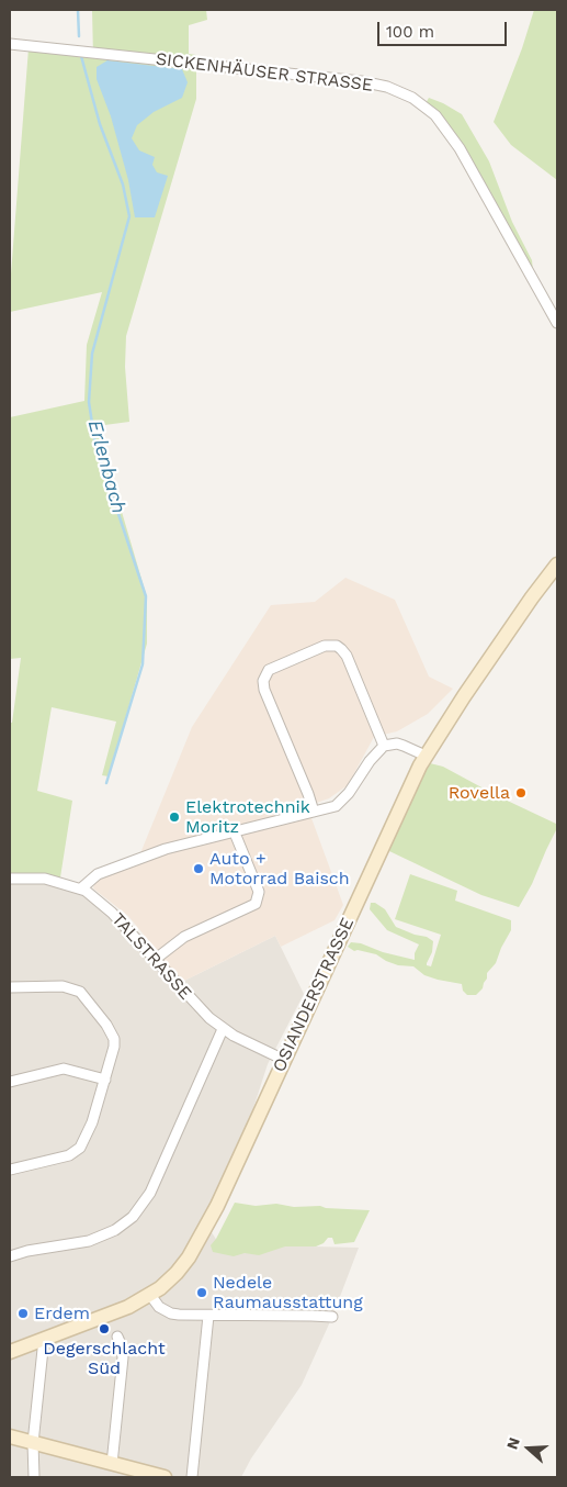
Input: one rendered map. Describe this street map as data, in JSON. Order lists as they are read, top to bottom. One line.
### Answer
{"streets":{"street":["SICKENHÄUSER STRASSE","TALSTRASSE","OSIANDERSTRASSE"]},"crossings":[["TALSTRASSE","OSIANDERSTRASSE"]],"water":["Erlenbach"],"places":["Rovella","Elektrotechnik Moritz","Auto + Motorrad Baisch","Nedele Raumausstattung","Erdem","Degerschlacht Süd"],"scale_bar":"100 m","north":"left"}
